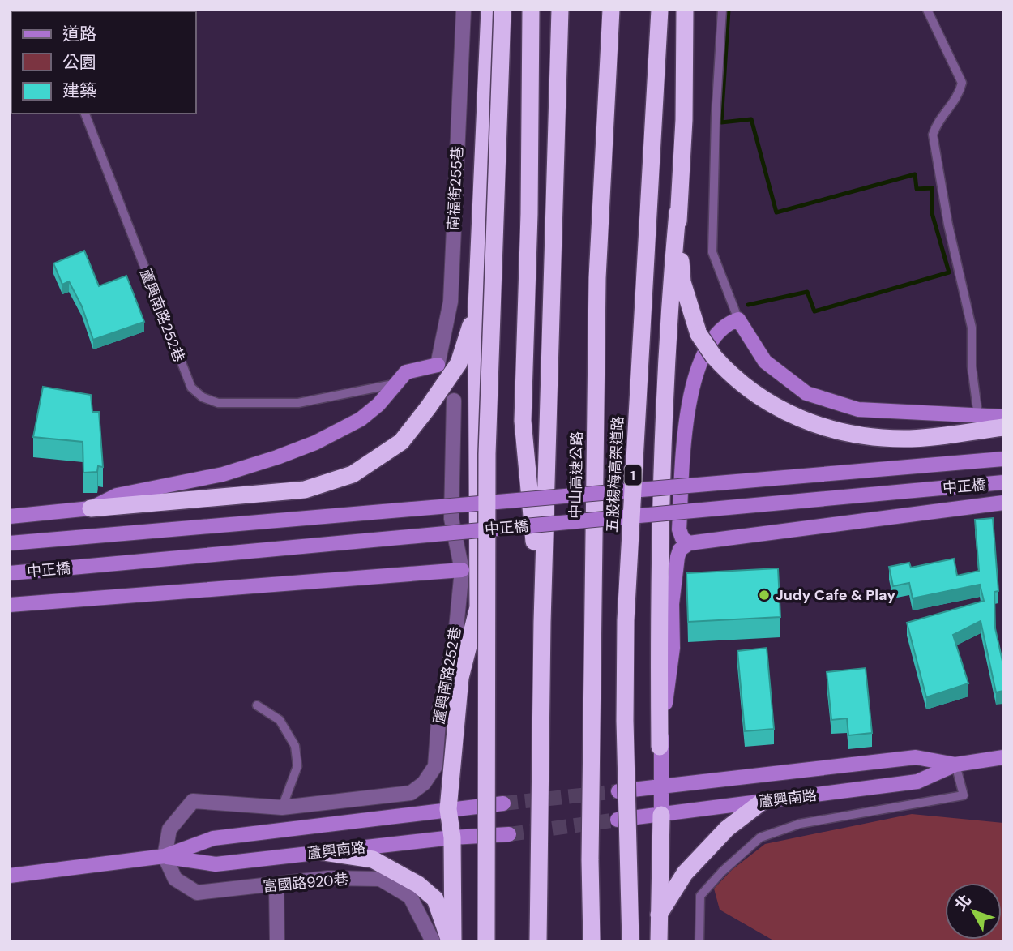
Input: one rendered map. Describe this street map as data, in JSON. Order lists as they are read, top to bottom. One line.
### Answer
{"streets":{"highway":["五股楊梅高架道路","中山高速公路","1"],"street":["南福街255巷","蘆興南路252巷","中正橋","蘆興南路","富國路920巷"]},"crossings":[["南福街255巷","蘆興南路252巷"],["蘆興南路252巷","蘆興南路"],["蘆興南路252巷","富國路920巷"],["蘆興南路","富國路920巷"]],"places":["Judy Cafe & Play"],"legend":["道路","公園","建築"],"north":"top left"}
